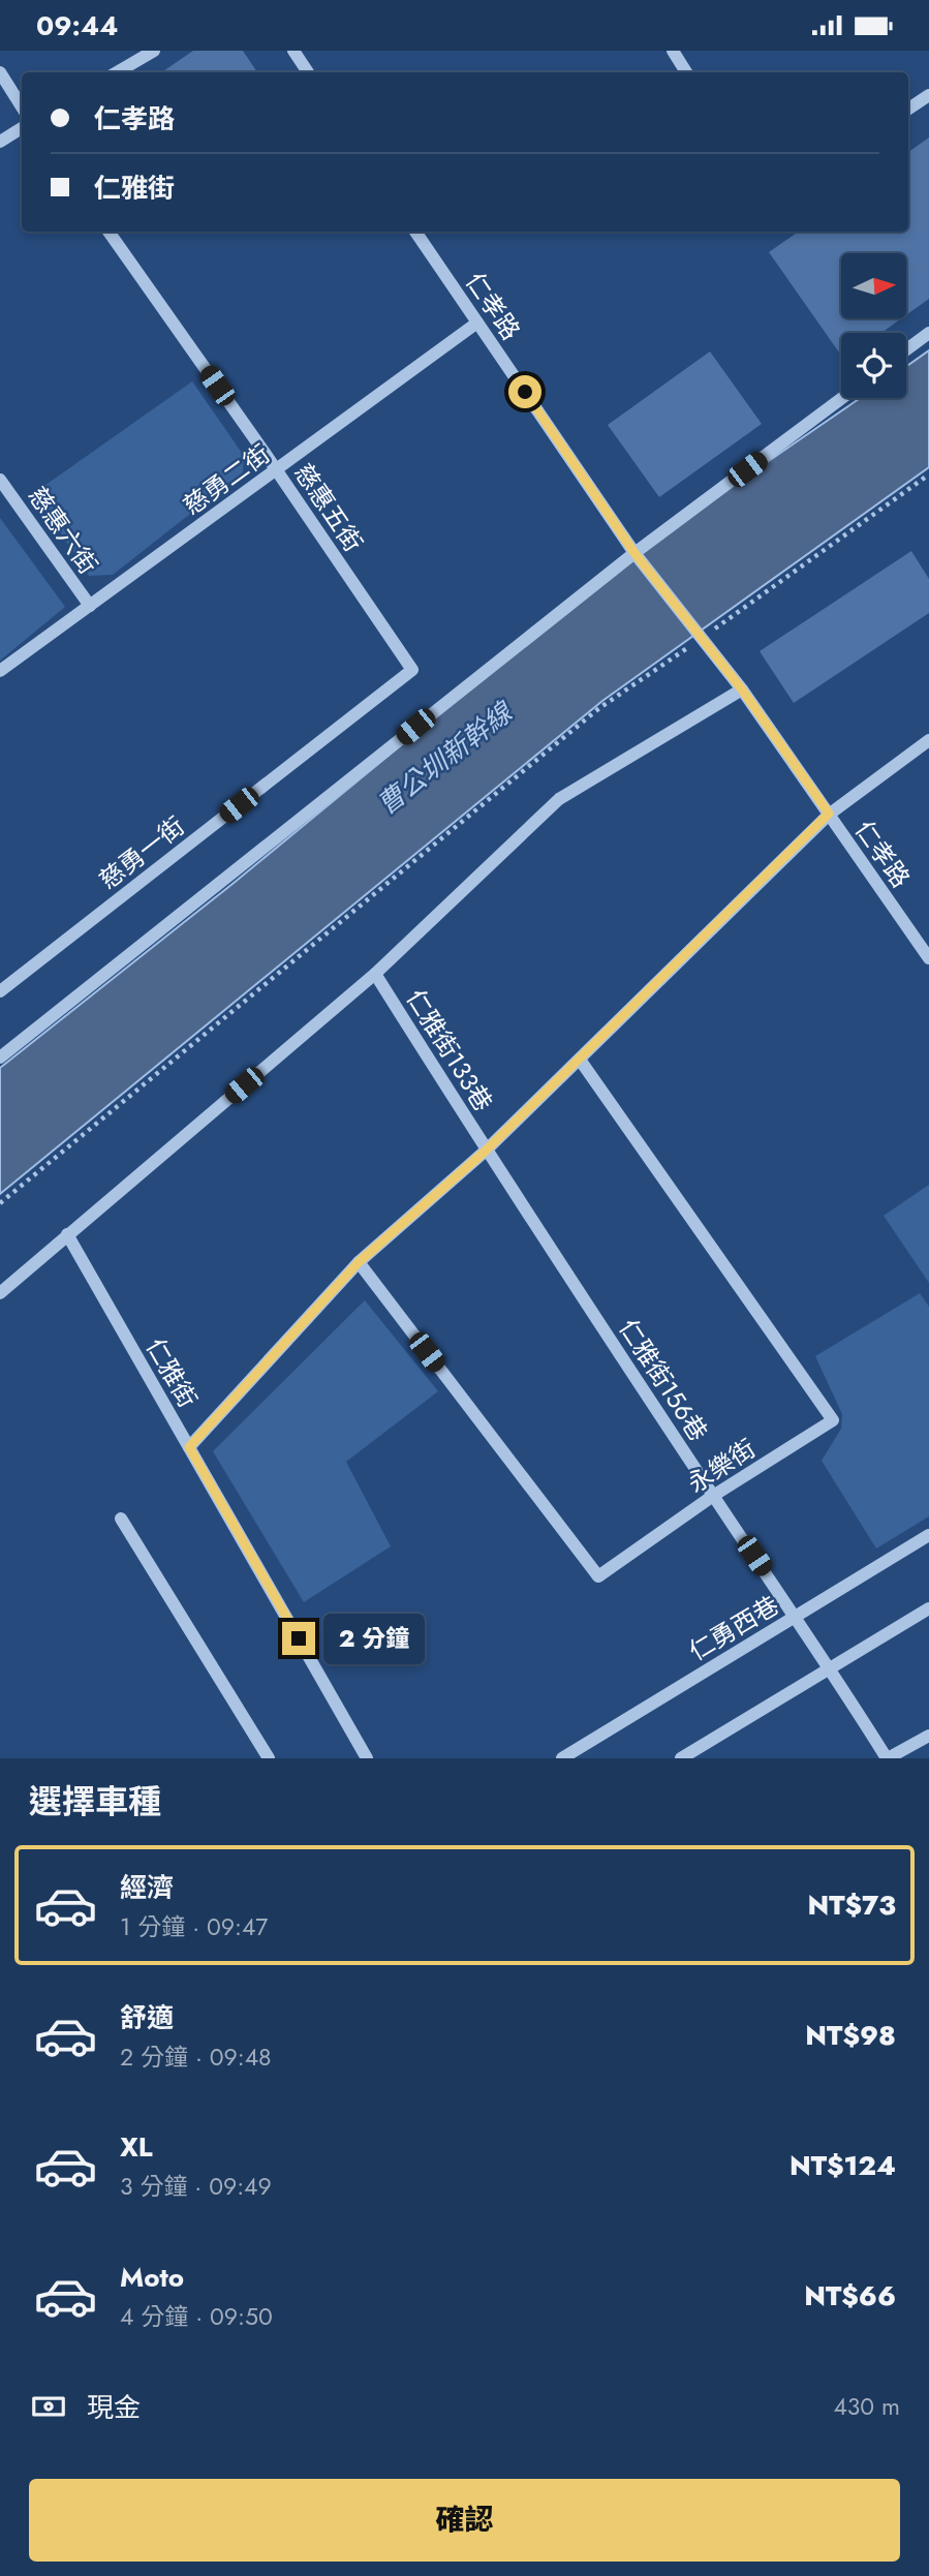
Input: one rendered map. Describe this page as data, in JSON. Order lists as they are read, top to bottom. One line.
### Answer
{"streets":{"street":["仁孝路","慈勇二街","慈惠五街","慈惠六街","慈勇一街","仁雅街133巷","仁雅街","仁雅街156巷","永樂街","仁勇西巷"]},"crossings":[["仁孝路","慈勇二街"],["慈勇二街","慈惠五街"],["慈勇二街","慈惠六街"],["慈惠五街","慈勇一街"],["仁雅街133巷","仁雅街156巷"],["仁雅街156巷","永樂街"],["仁雅街156巷","仁勇西巷"]],"water":["曹公圳新幹線"],"north":"right","page":{"status":"09:44","banner":["仁孝路","仁雅街"],"bubble":"2 分鐘","heading":"選擇車種","list":[{"name":"經濟","note":"1 分鐘 · 09:47","value":"NT$73"},{"name":"舒適","note":"2 分鐘 · 09:48","value":"NT$98"},{"name":"XL","note":"3 分鐘 · 09:49","value":"NT$124"},{"name":"Moto","note":"4 分鐘 · 09:50","value":"NT$66"}],"pay":["現金","430 m"],"buttons":"確認"}}
